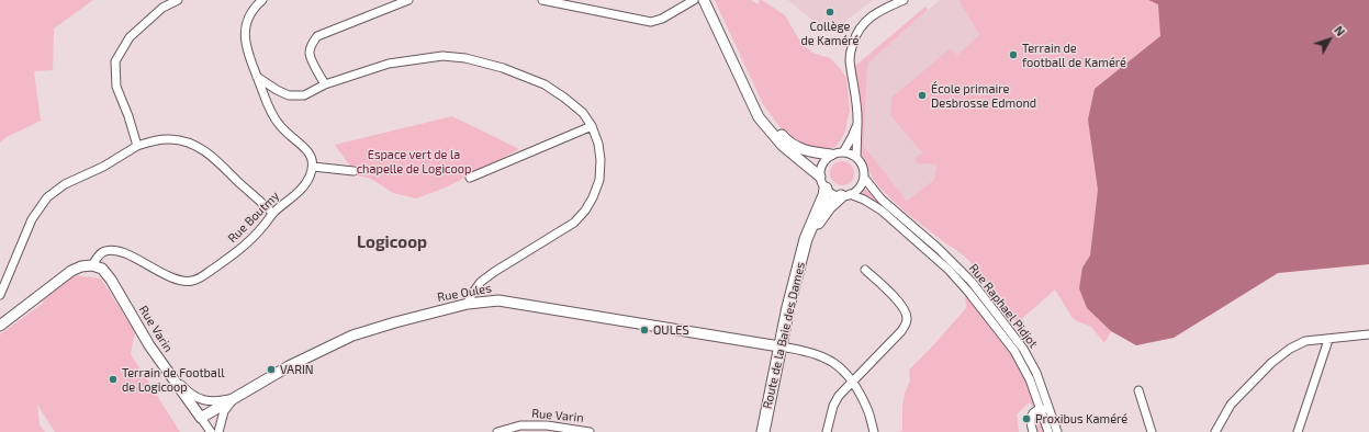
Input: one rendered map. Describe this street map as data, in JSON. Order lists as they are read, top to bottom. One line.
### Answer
{"streets":{"main road":["Route de la Baie des Dames"],"street":["Rue Boutmy","Rue Oules","Rue Raphael Pidjot","Rue Varin"]},"crossings":[["Rue Boutmy","Rue Varin"],["Rue Oules","Rue Varin"],["Rue Oules","Route de la Baie des Dames"],["Rue Raphael Pidjot","Route de la Baie des Dames"]],"districts":["Logicoop"],"parks":["Espace vert de la chapelle de Logicoop"],"places":["Collège de Kaméré","Terrain de football de Kaméré","École primaire Desbrosse Edmond","OULES","VARIN","Terrain de Football de Logicoop","Proxibus Kaméré"],"north":"top right"}
